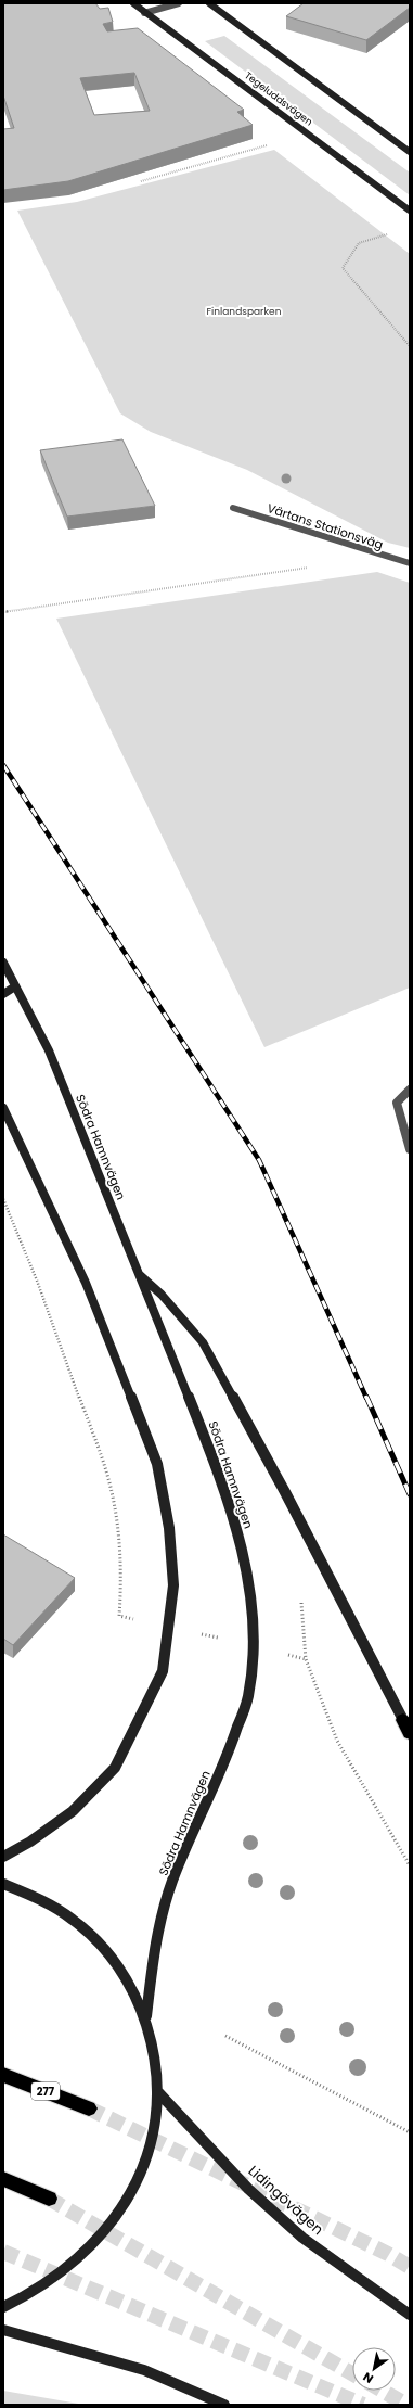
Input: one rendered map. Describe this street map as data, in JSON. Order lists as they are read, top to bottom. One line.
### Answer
{"streets":{"highway":["277"],"main road":["Tegeluddsvägen","Södra Hamnvägen","Lidingövägen"],"street":["Värtans Stationsväg"]},"parks":["Finlandsparken"],"north":"bottom left"}
